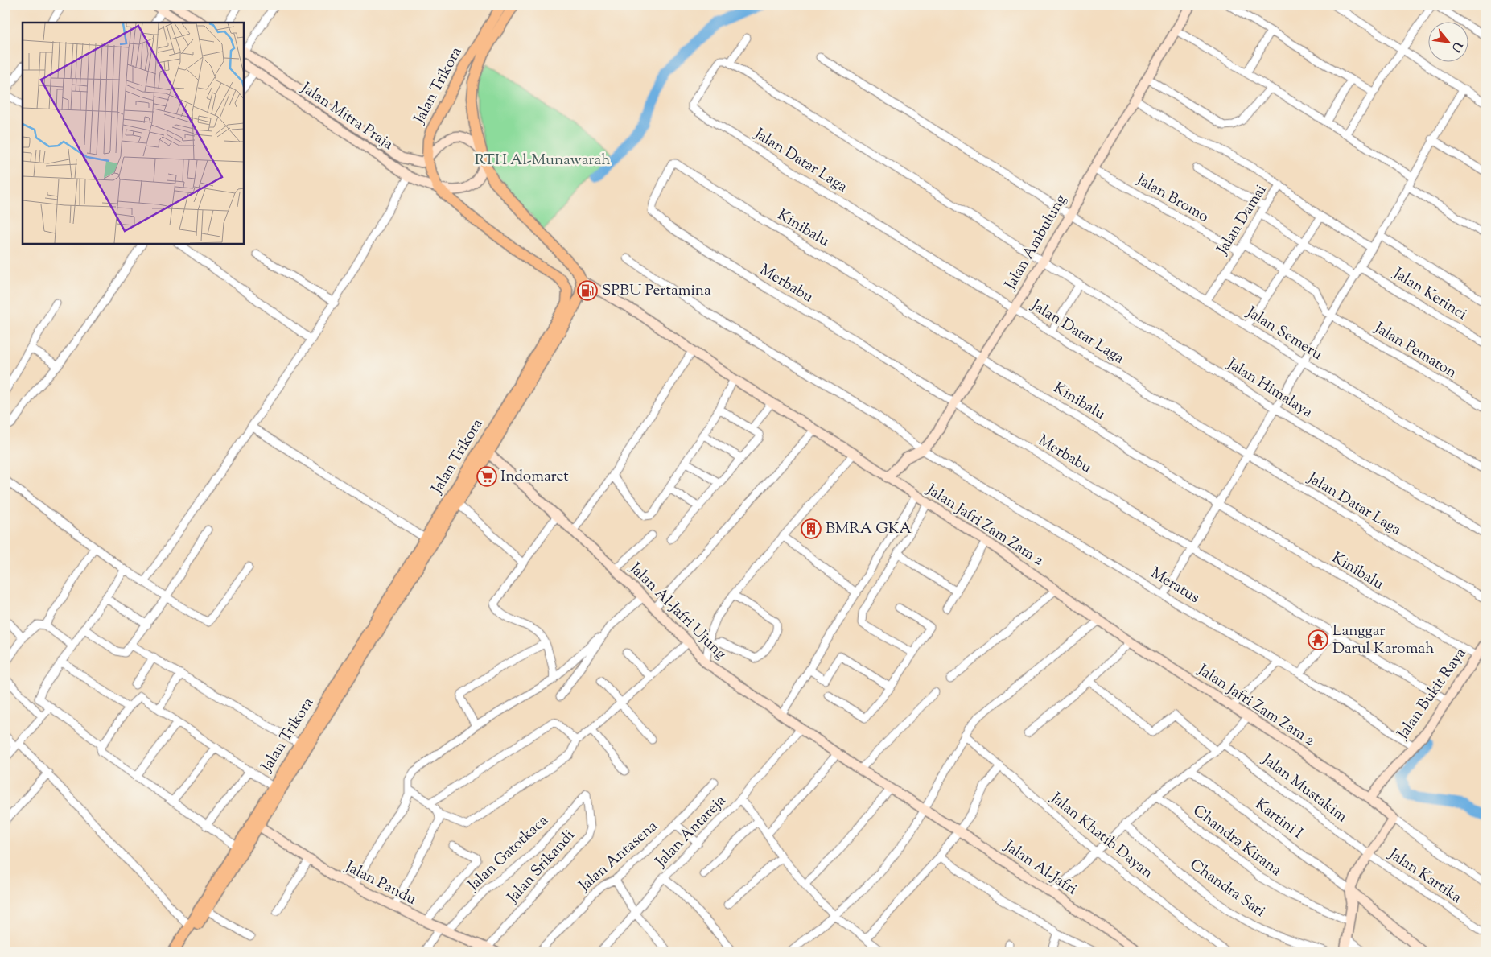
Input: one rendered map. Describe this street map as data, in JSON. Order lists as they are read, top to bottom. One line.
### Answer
{"streets":{"main road":["Jalan Trikora"],"street":["Jalan Mitra Praja","Jalan Datar Laga","Jalan Bromo","Jalan Damai","Kinibalu","Jalan Ambulung","Merbabu","Jalan Kerinci","Jalan Semeru","Jalan Pematon","Jalan Himalaya","Jalan Jafri Zam Zam 2","Meratus","Jalan Al-Jafri Ujung","Jalan Bukit Raya","Jalan Mustakim","Kartini I","Jalan Antareja","Jalan Khatib Dayan","Chandra Kirana","Jalan Gatotkaca","Jalan Antasena","Jalan Srikandi","Jalan Al-Jafri","Jalan Kartika","Jalan Pandu","Chandra Sari"]},"crossings":[["Jalan Trikora","Jalan Mitra Praja"],["Jalan Trikora","Jalan Jafri Zam Zam 2"],["Jalan Trikora","Jalan Al-Jafri Ujung"],["Jalan Trikora","Jalan Pandu"],["Jalan Datar Laga","Jalan Ambulung"],["Jalan Datar Laga","Jalan Himalaya"],["Jalan Bromo","Jalan Damai"],["Jalan Bromo","Jalan Ambulung"],["Jalan Damai","Jalan Semeru"],["Kinibalu","Jalan Ambulung"],["Kinibalu","Merbabu"],["Kinibalu","Jalan Bukit Raya"],["Jalan Ambulung","Merbabu"],["Jalan Ambulung","Jalan Semeru"],["Jalan Ambulung","Jalan Himalaya"],["Jalan Ambulung","Jalan Jafri Zam Zam 2"],["Jalan Ambulung","Meratus"],["Merbabu","Jalan Bukit Raya"],["Jalan Jafri Zam Zam 2","Jalan Bukit Raya"],["Meratus","Jalan Bukit Raya"],["Jalan Al-Jafri Ujung","Jalan Antareja"],["Jalan Al-Jafri Ujung","Jalan Al-Jafri"],["Jalan Mustakim","Jalan Kartika"],["Jalan Gatotkaca","Jalan Srikandi"],["Jalan Gatotkaca","Jalan Pandu"],["Jalan Srikandi","Jalan Pandu"]],"parks":["RTH Al-Munawarah"],"places":{"fuel station":["SPBU Pertamina"],"supermarket":["Indomaret"],"building":["BMRA GKA"],"temple":["Langgar Darul Karomah"]},"north":"bottom right"}
